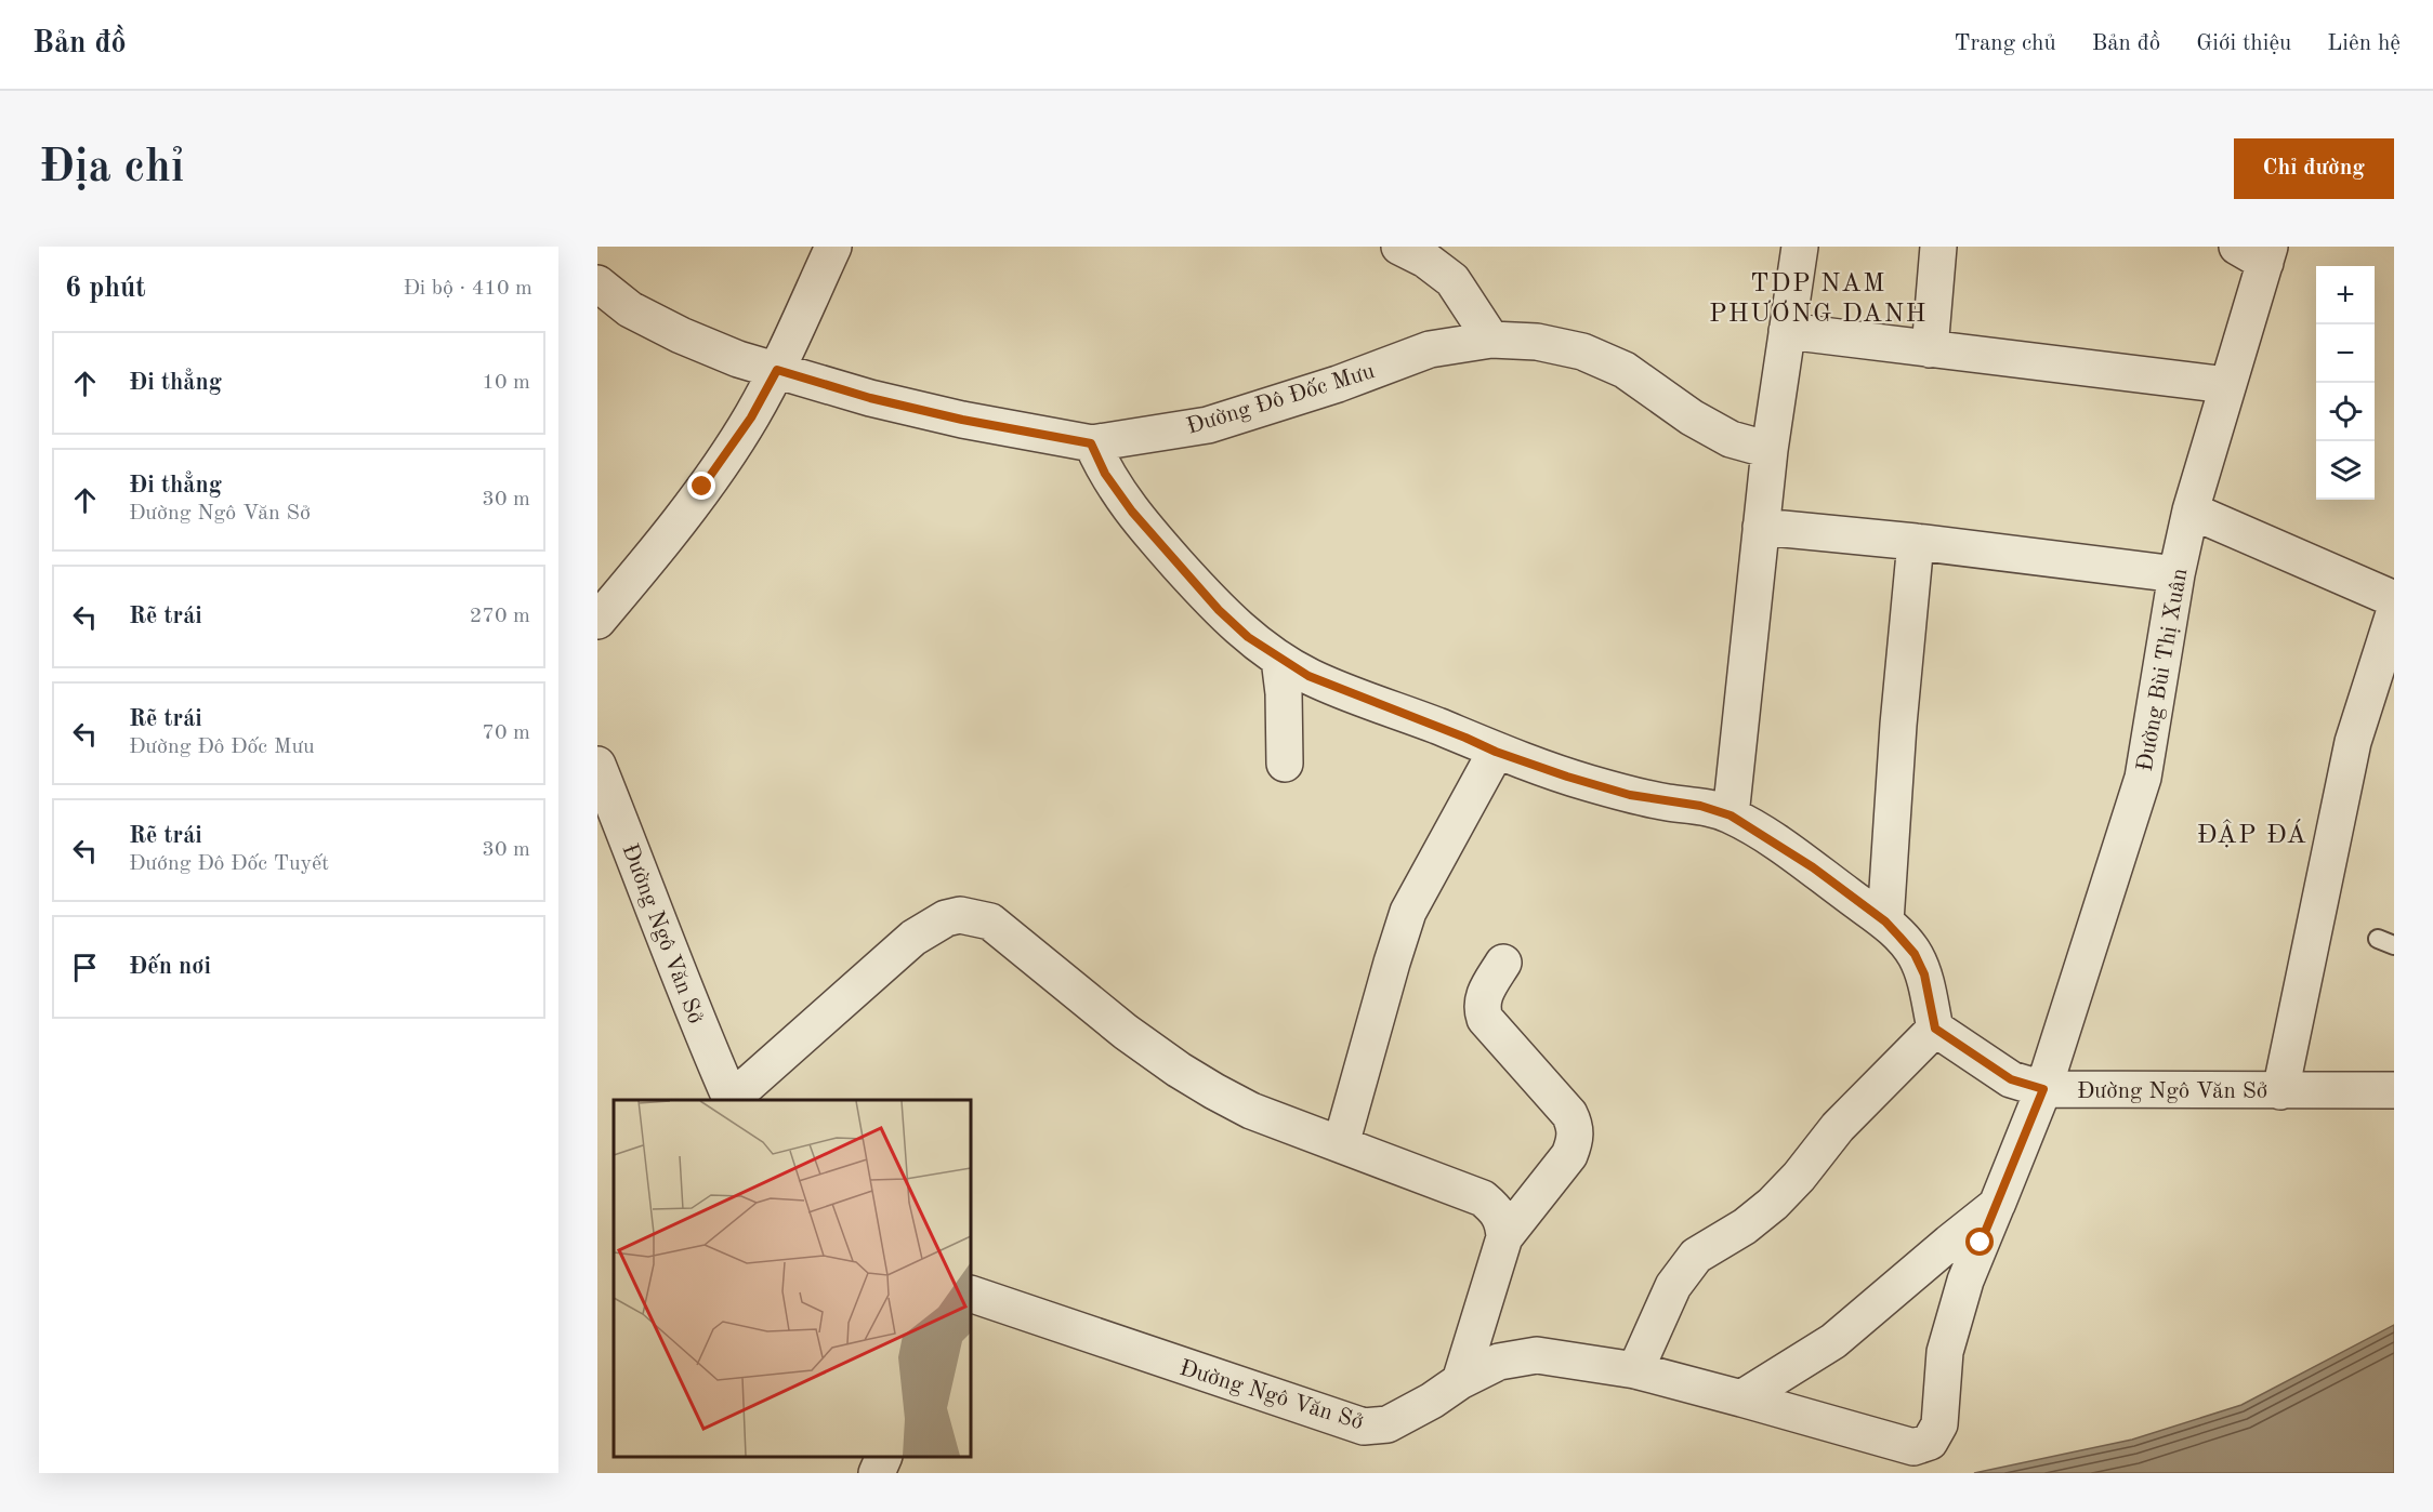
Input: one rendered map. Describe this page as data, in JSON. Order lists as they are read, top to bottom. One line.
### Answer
{"streets":{"street":["Đường Đô Đốc Mưu","Đường Bùi Thị Xuân","Đường Ngô Văn Sở"]},"crossings":[["Đường Bùi Thị Xuân","Đường Ngô Văn Sở"]],"districts":["TDP NAM PHƯƠNG DANH","ĐẬP ĐÁ"],"page":{"header":"Bản đồ","nav":["Trang chủ","Bản đồ","Giới thiệu","Liên hệ"],"buttons":"Chỉ đường","title":"Địa chỉ","heading":["6 phút","Đi bộ · 410 m"],"map_buttons":["+","−"],"list":[["Đi thẳng","10 m"],["Đi thẳng","Đường Ngô Văn Sở","30 m"],["Rẽ trái","270 m"],["Rẽ trái","Đường Đô Đốc Mưu","70 m"],["Rẽ trái","Đướng Đô Đốc Tuyết","30 m"],"Đến nơi"]}}
